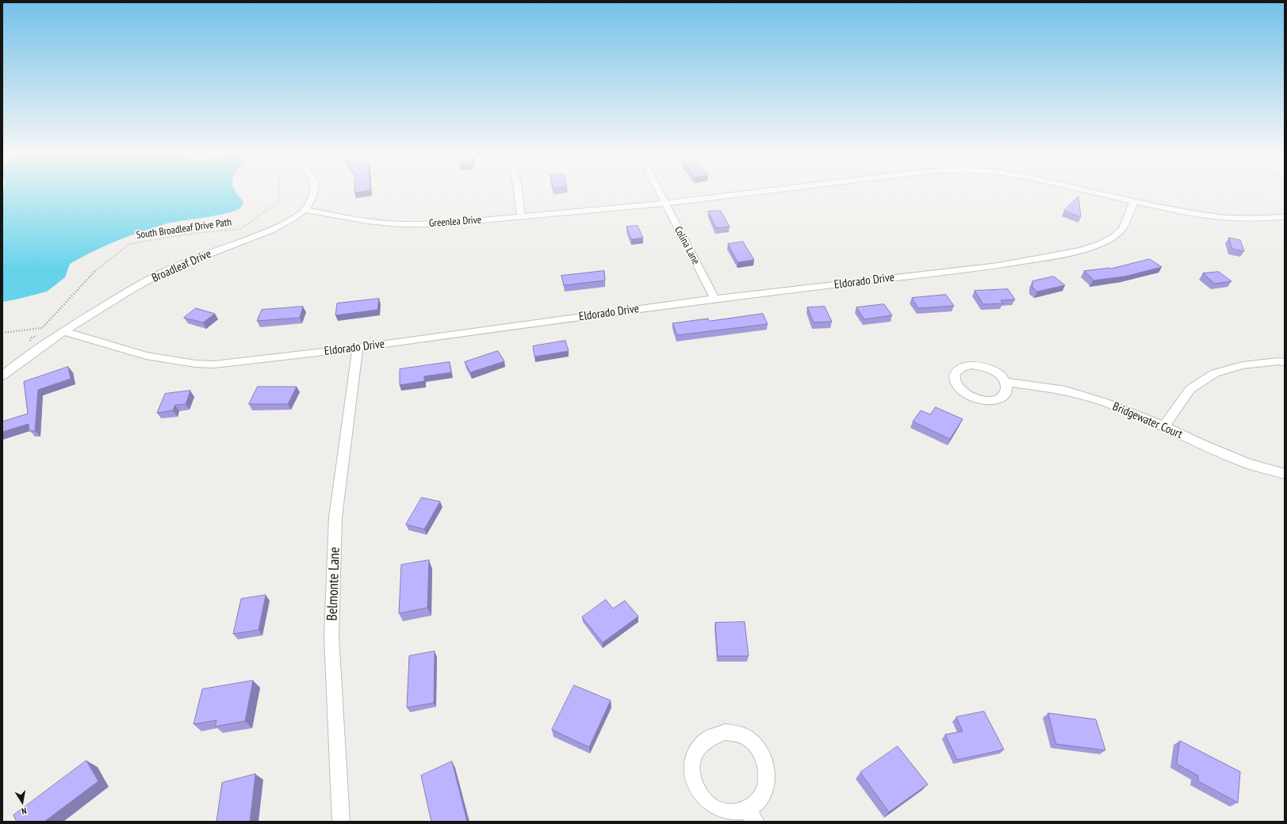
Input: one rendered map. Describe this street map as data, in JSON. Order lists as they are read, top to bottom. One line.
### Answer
{"streets":{"street":["Greenlea Drive","Colina Lane","Broadleaf Drive","Eldorado Drive","Bridgewater Court","Belmonte Lane"],"path":["South Broadleaf Drive Path"]},"crossings":[["Greenlea Drive","Colina Lane"],["Greenlea Drive","Broadleaf Drive"],["Greenlea Drive","Eldorado Drive"],["Colina Lane","Eldorado Drive"],["Broadleaf Drive","Eldorado Drive"],["Eldorado Drive","Belmonte Lane"]],"north":"bottom"}
